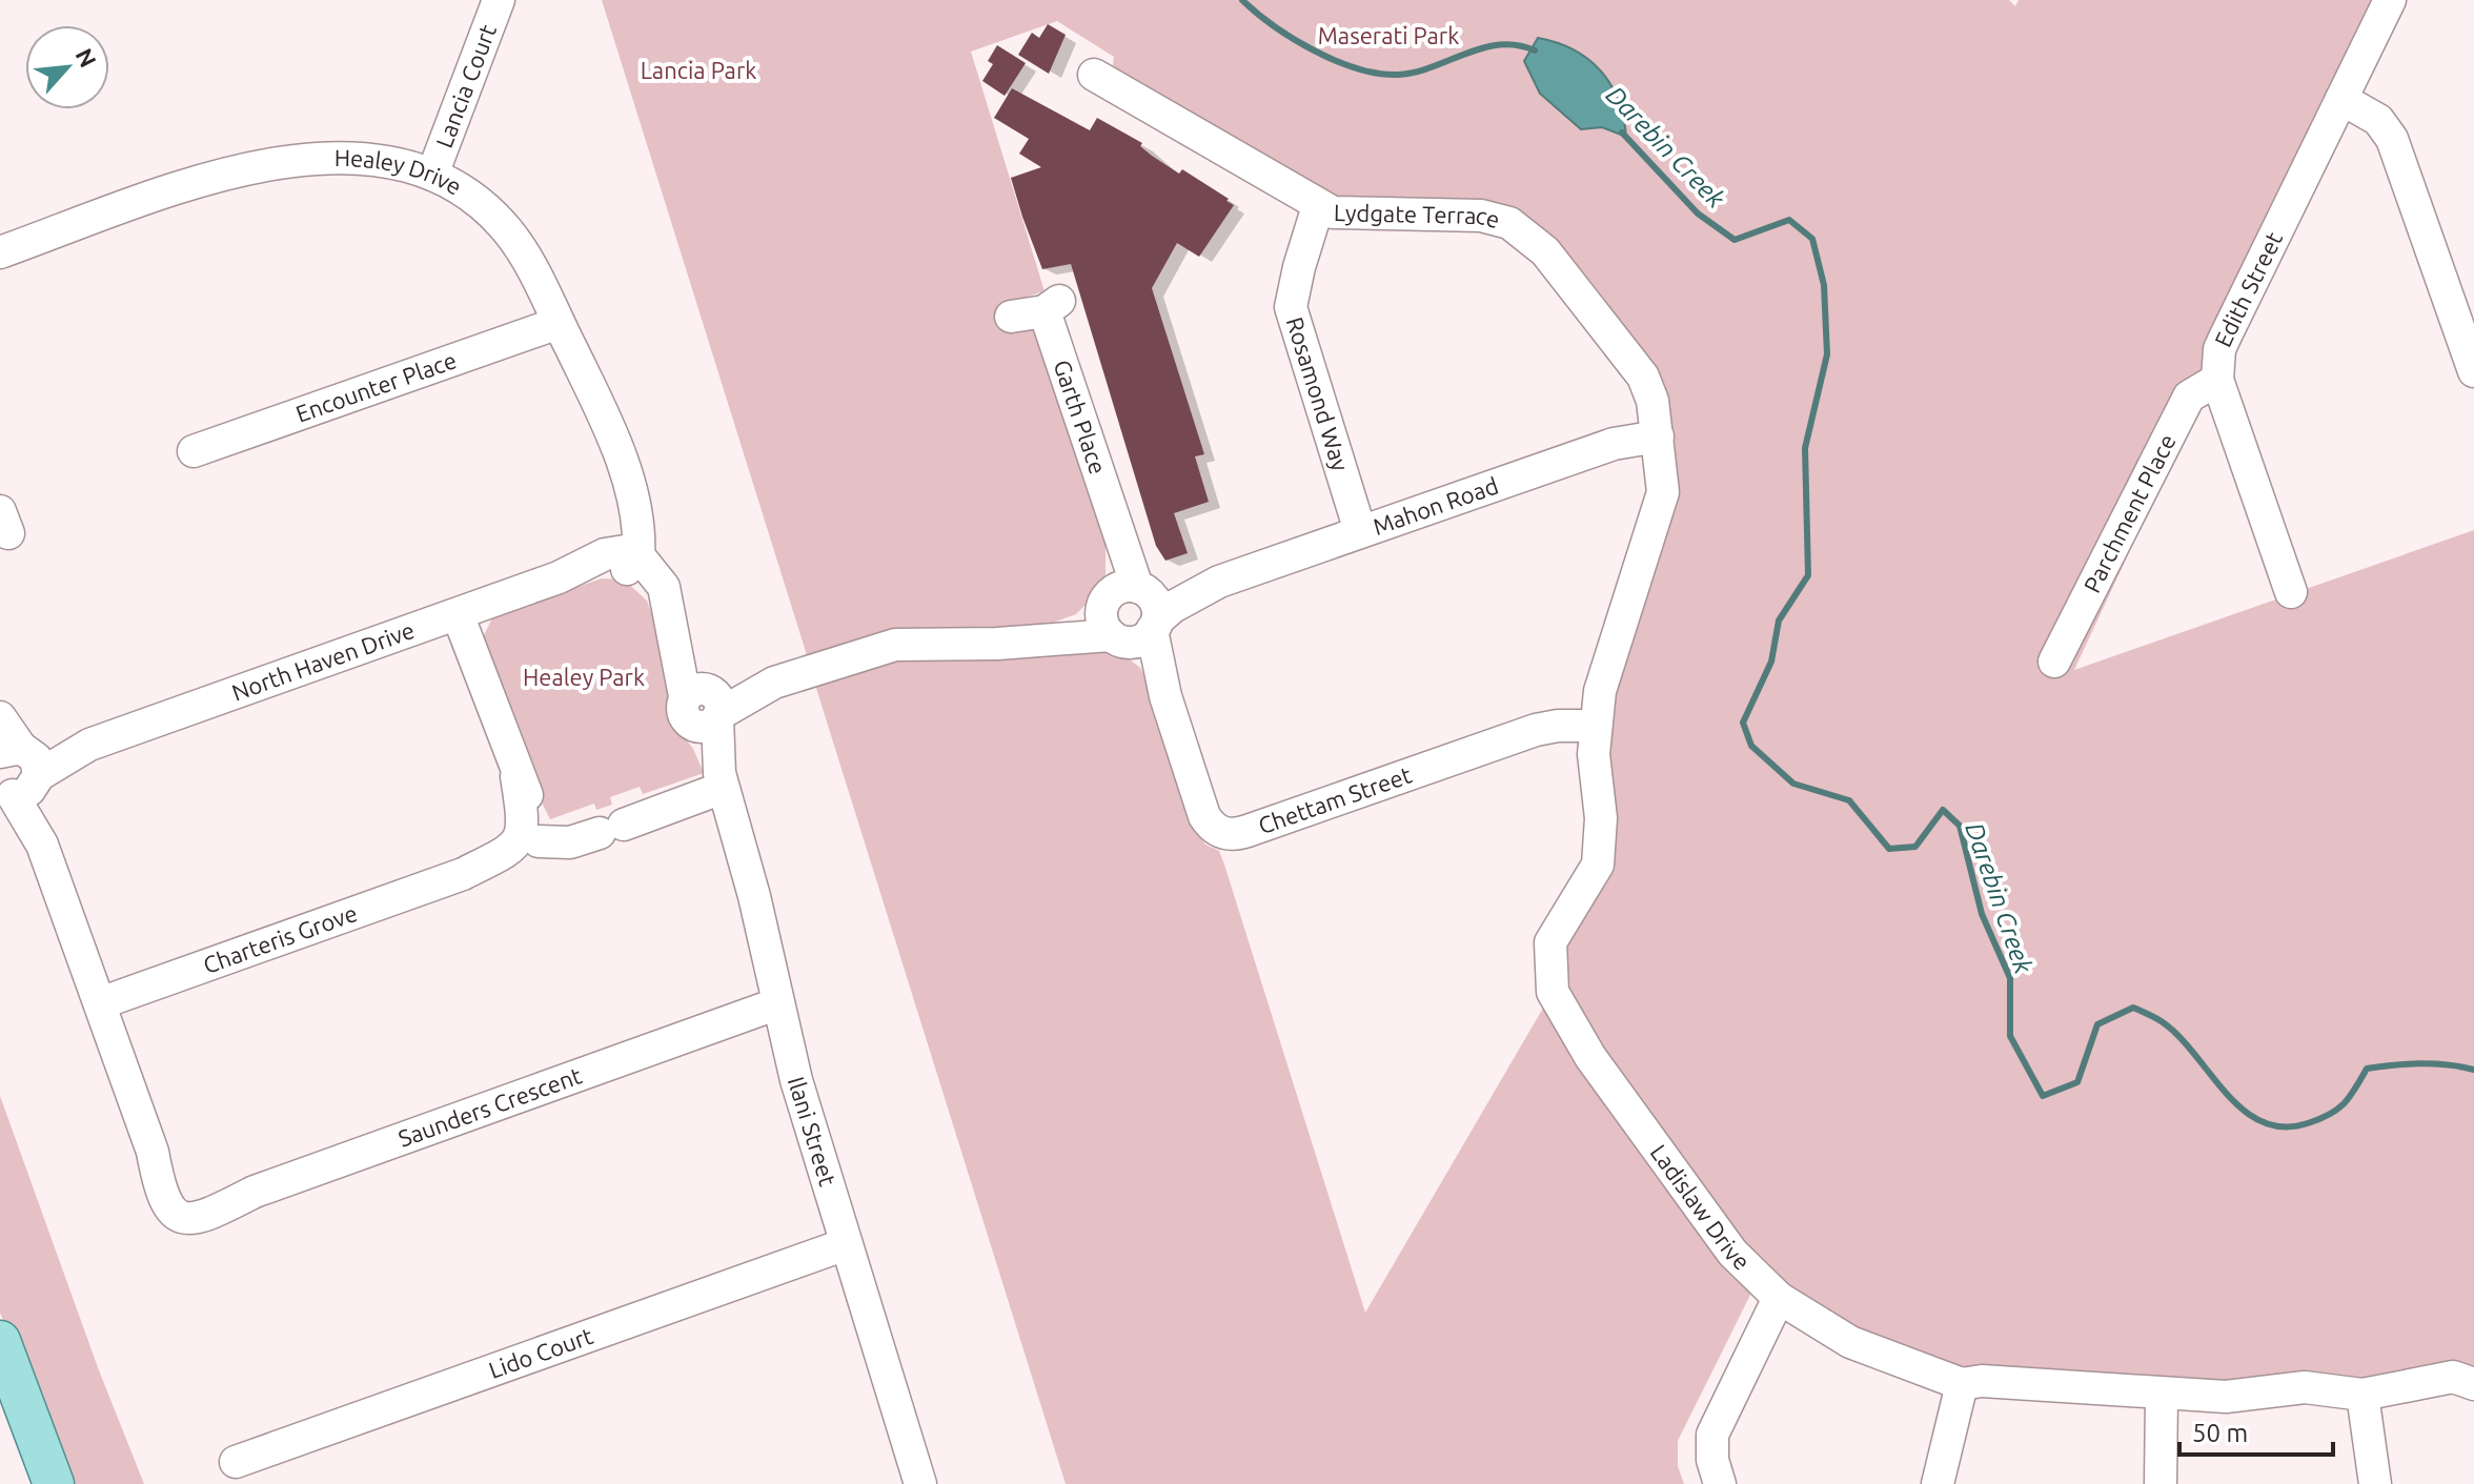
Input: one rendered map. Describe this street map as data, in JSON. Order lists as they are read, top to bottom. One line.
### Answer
{"streets":{"street":["Lancia Court","Healey Drive","Lydgate Terrace","Edith Street","Encounter Place","Rosamond Way","Garth Place","Mahon Road","Parchment Place","North Haven Drive","Chettam Street","Charteris Grove","Saunders Crescent","Ilani Street","Ladislaw Drive","Lido Court"]},"crossings":[["Lancia Court","Healey Drive"],["Healey Drive","Encounter Place"],["Healey Drive","North Haven Drive"],["Lydgate Terrace","Rosamond Way"],["Lydgate Terrace","Mahon Road"],["Lydgate Terrace","Ladislaw Drive"],["Edith Street","Parchment Place"],["Rosamond Way","Mahon Road"],["Garth Place","Mahon Road"],["Garth Place","Chettam Street"],["Mahon Road","Chettam Street"],["Mahon Road","Ilani Street"],["Mahon Road","Ladislaw Drive"],["North Haven Drive","Charteris Grove"],["North Haven Drive","Saunders Crescent"],["Chettam Street","Ladislaw Drive"],["Charteris Grove","Saunders Crescent"],["Saunders Crescent","Ilani Street"],["Ilani Street","Lido Court"]],"water":["Darebin Creek"],"parks":["Maserati Park","Lancia Park","Healey Park"],"scale_bar":"50 m","north":"top right"}
